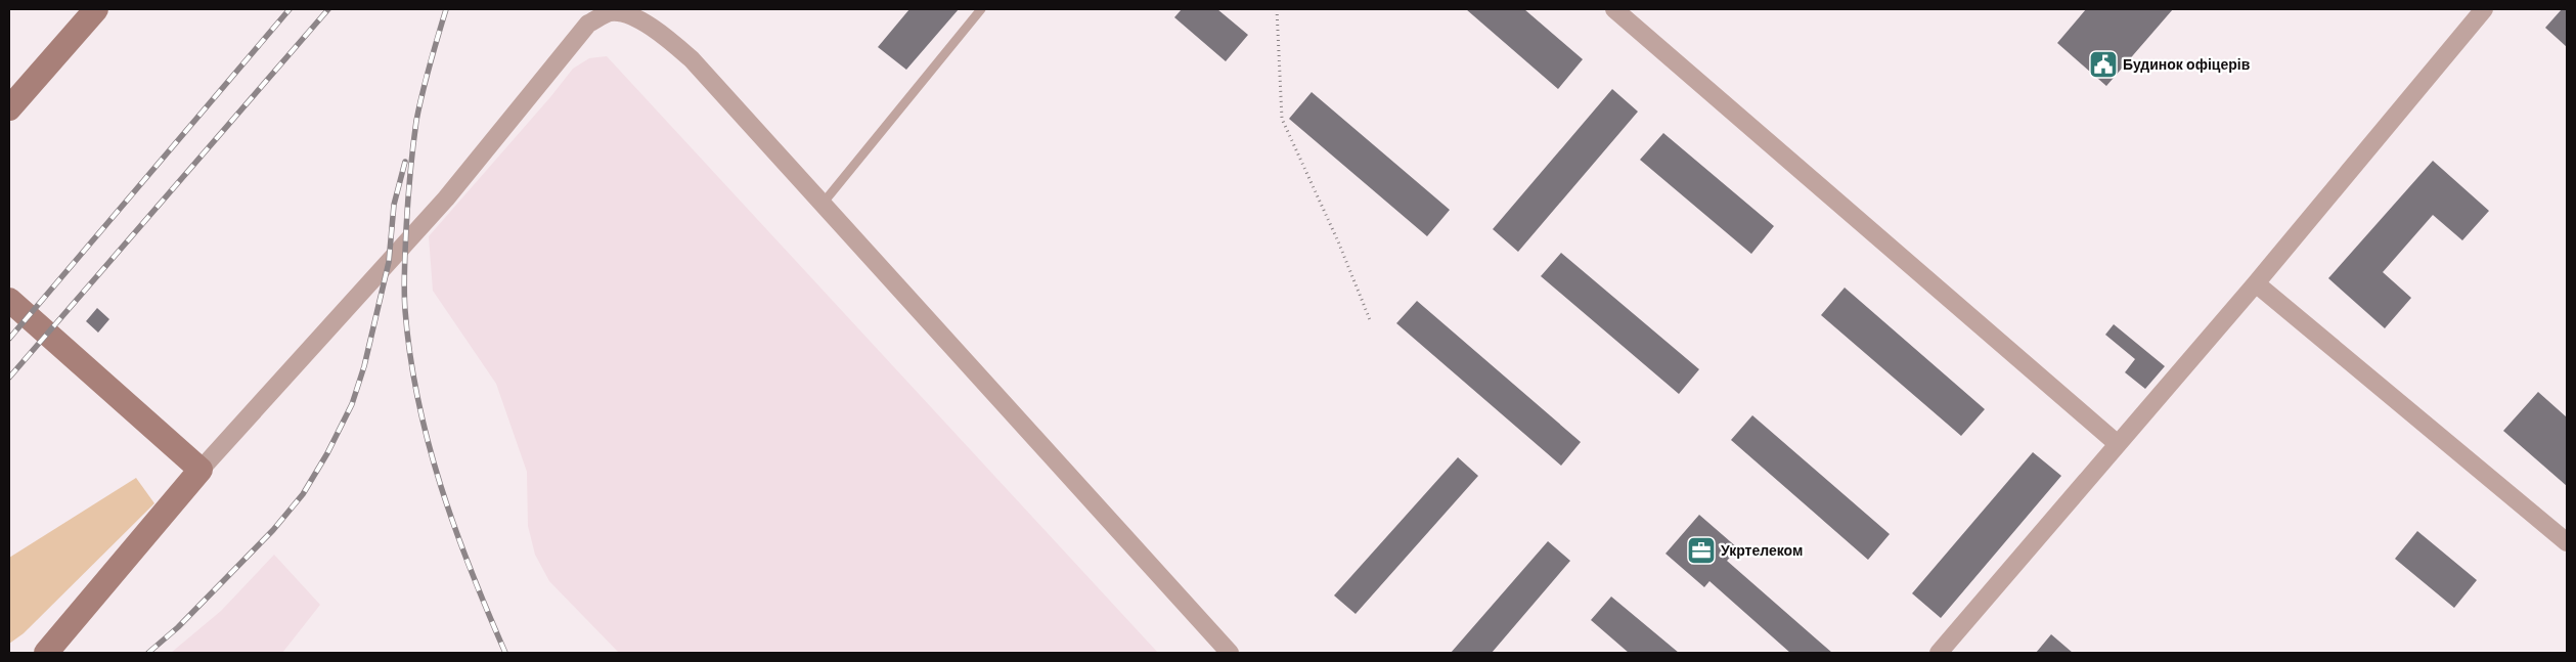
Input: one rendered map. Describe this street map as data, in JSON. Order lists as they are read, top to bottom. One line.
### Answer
{"places":{"public building":["Будинок офіцерів"],"office":["Укртелеком"]}}
